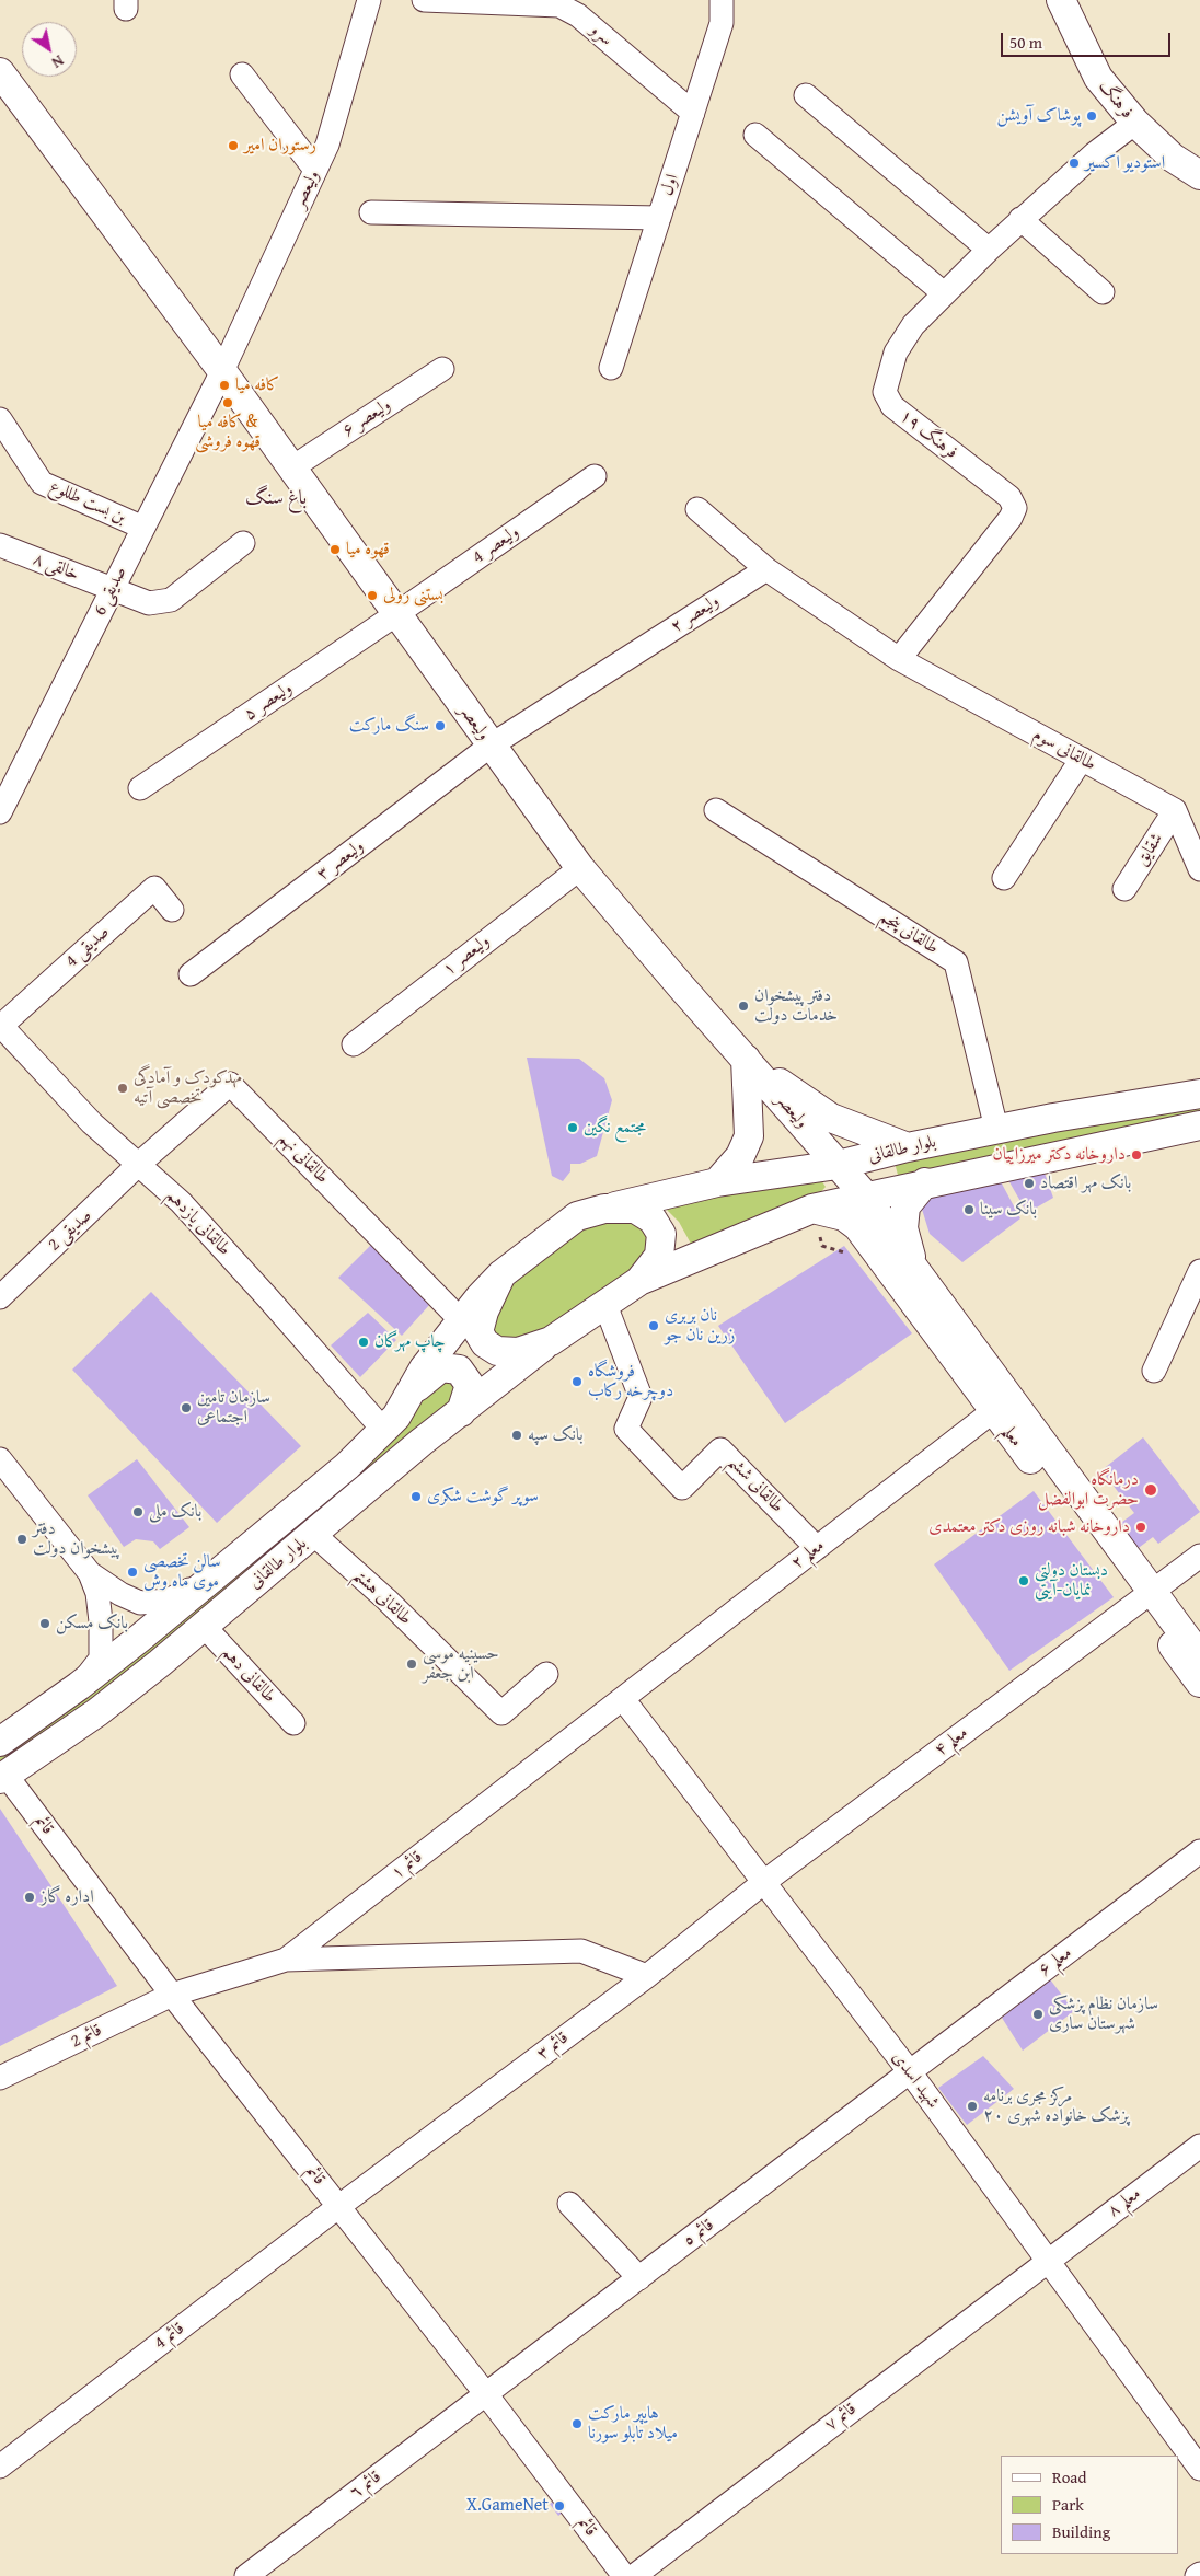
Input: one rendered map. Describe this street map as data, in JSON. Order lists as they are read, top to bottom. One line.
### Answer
{"streets":{"main road":["فرهنگ","ولیعصر","بلوار طالقانی","معلم"],"street":["سرو","اول","ولیعصر ۶","فرهنگ ۱۹","بن بست طللوع","ولیعصر 4","خالقی ۸","صدیقی 6","ولیعصر ٢","ولیعصر ۵","طالقانی سوم","شقایق","ولیعصر ٣","طالقانی پنجم","صدیقی 4","ولیعصر ١","طالقانی نهم","طالقانی یازدهم","صدیقی 2","طالقانی ششم","معلم ٢","طالقانی هشتم","طالقانی دهم","معلم ۴","قائم","قائم ١","معلم ۶","قائم 2","قائم ٣","شهید اسدی","معلم ۸","قائم ٥","قائم 4","قائم ٧","قائم ٦"]},"crossings":[["سرو","اول"],["فرهنگ","فرهنگ ۱۹"],["ولیعصر","ولیعصر ۶"],["ولیعصر","ولیعصر 4"],["ولیعصر","صدیقی 6"],["ولیعصر","ولیعصر ٢"],["ولیعصر","ولیعصر ۵"],["ولیعصر","ولیعصر ٣"],["ولیعصر","ولیعصر ١"],["ولیعصر","بلوار طالقانی"],["ولیعصر","معلم"],["فرهنگ ۱۹","طالقانی سوم"],["بن بست طللوع","صدیقی 6"],["ولیعصر 4","ولیعصر ۵"],["خالقی ۸","صدیقی 6"],["ولیعصر ٢","ولیعصر ٣"],["طالقانی سوم","شقایق"],["طالقانی پنجم","بلوار طالقانی"],["صدیقی 4","طالقانی یازدهم"],["بلوار طالقانی","طالقانی نهم"],["بلوار طالقانی","طالقانی یازدهم"],["بلوار طالقانی","معلم"],["بلوار طالقانی","طالقانی هشتم"],["بلوار طالقانی","طالقانی دهم"],["بلوار طالقانی","قائم"],["طالقانی نهم","طالقانی یازدهم"],["طالقانی نهم","صدیقی 2"],["طالقانی یازدهم","صدیقی 2"],["معلم","معلم ٢"],["معلم","معلم ۴"],["طالقانی ششم","معلم ٢"],["معلم ٢","قائم ١"],["معلم ٢","شهید اسدی"],["معلم ۴","قائم ٣"],["معلم ۴","شهید اسدی"],["قائم","قائم ١"],["قائم","قائم 2"],["قائم","قائم ٣"],["قائم","قائم ٥"],["قائم","قائم 4"],["قائم","قائم ٦"],["قائم ١","قائم 2"],["قائم ١","شهید اسدی"],["معلم ۶","شهید اسدی"],["معلم ۶","قائم ٥"],["قائم ٣","شهید اسدی"],["قائم ٣","قائم 4"],["شهید اسدی","معلم ۸"],["شهید اسدی","قائم ٥"],["شهید اسدی","قائم ٧"],["معلم ۸","قائم ٧"],["قائم ٥","قائم ٦"]],"districts":["باغ سنگ"],"places":["پوشاک آویشن","رستوران امیر","استودیو اکسیر","کافه میا","کافه میا & قهوه فروشی","قهوه میا","بستنی رولی","سنگ مارکت","دفتر پیشخوان خدمات دولت","مهدکودک و آمادگی تخصصی آتیه","مجتمع نگین","داروخانه دکتر میرزاییان","بانک مهر اقتصاد","بانک سینا","نان بربری زرین نان جو","چاپ مهرگان","فروشگاه دوچرخه رکاب","سازمان تامین اجتماعی","بانک سپه","درمانگاه حضرت ابوالفضل","سوپر گوشت شکری","بانک ملی","داروخانه شبانه روزی دکتر معتمدی","دفتر پیشخوان دولت","سالن تخصصی موی ماه وش","دبستان دولتی نمایان-آیتی","بانک مسکن","حسینیه موسی ابن جعفر","اداره گاز","سازمان نظام پزشکی شهرستان ساری","مرکز مجری برنامه پزشک خانواده شهری ٢٠","هایپر مارکت میلاد تابلو سورنا","X.GameNet"],"legend":["Road","Park","Building"],"scale_bar":"50 m","north":"bottom right"}
